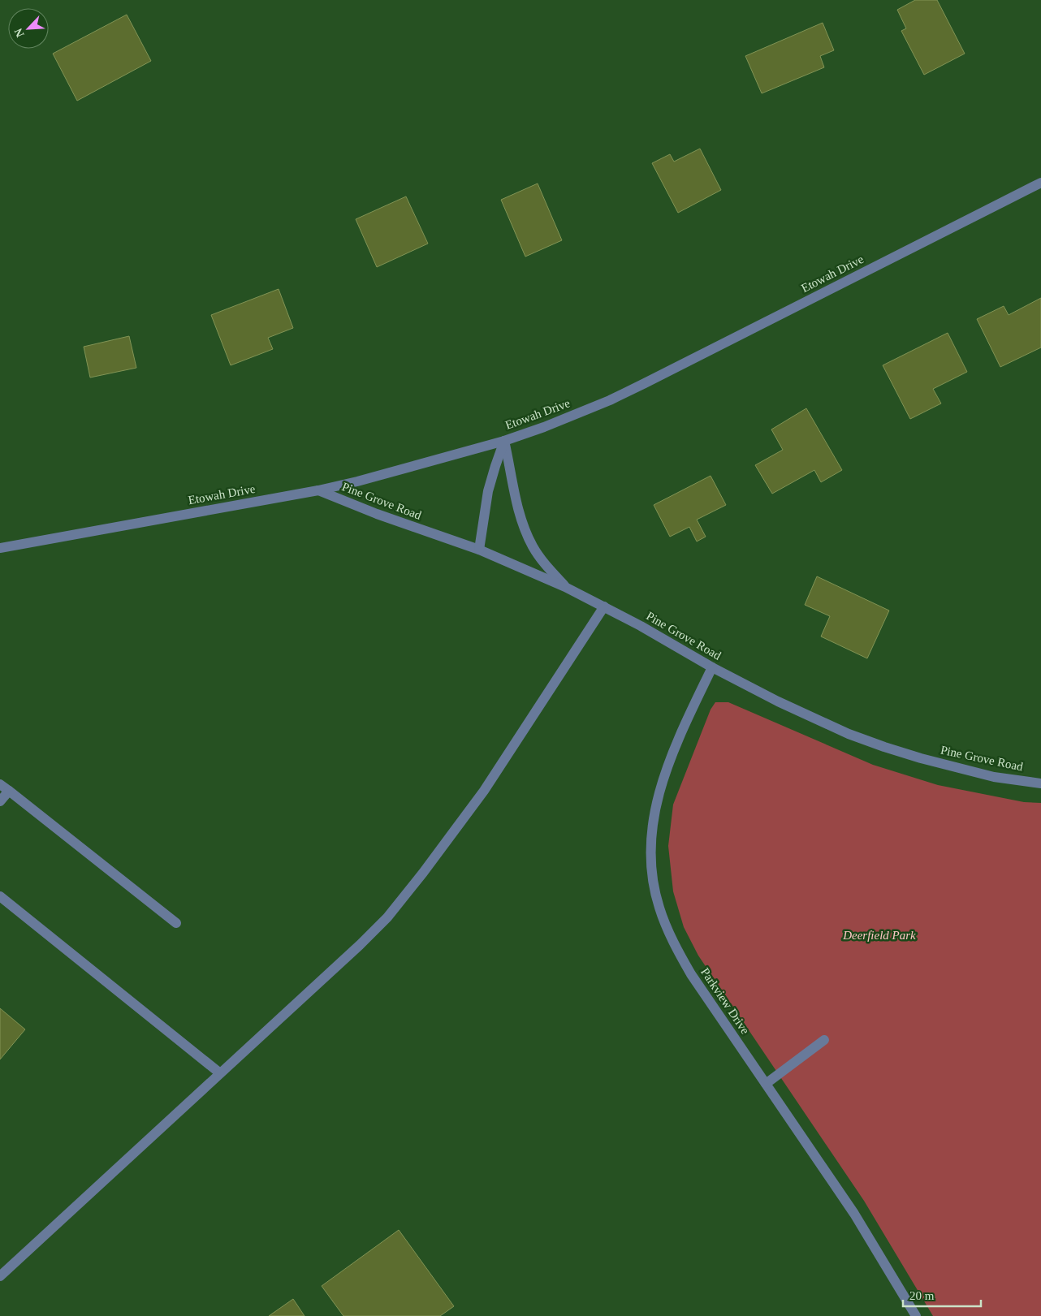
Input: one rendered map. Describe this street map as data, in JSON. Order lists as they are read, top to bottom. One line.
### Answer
{"streets":{"street":["Etowah Drive","Pine Grove Road","Parkview Drive"]},"crossings":[["Etowah Drive","Pine Grove Road"],["Pine Grove Road","Parkview Drive"]],"parks":["Deerfield Park"],"scale_bar":"20 m","north":"bottom left"}
